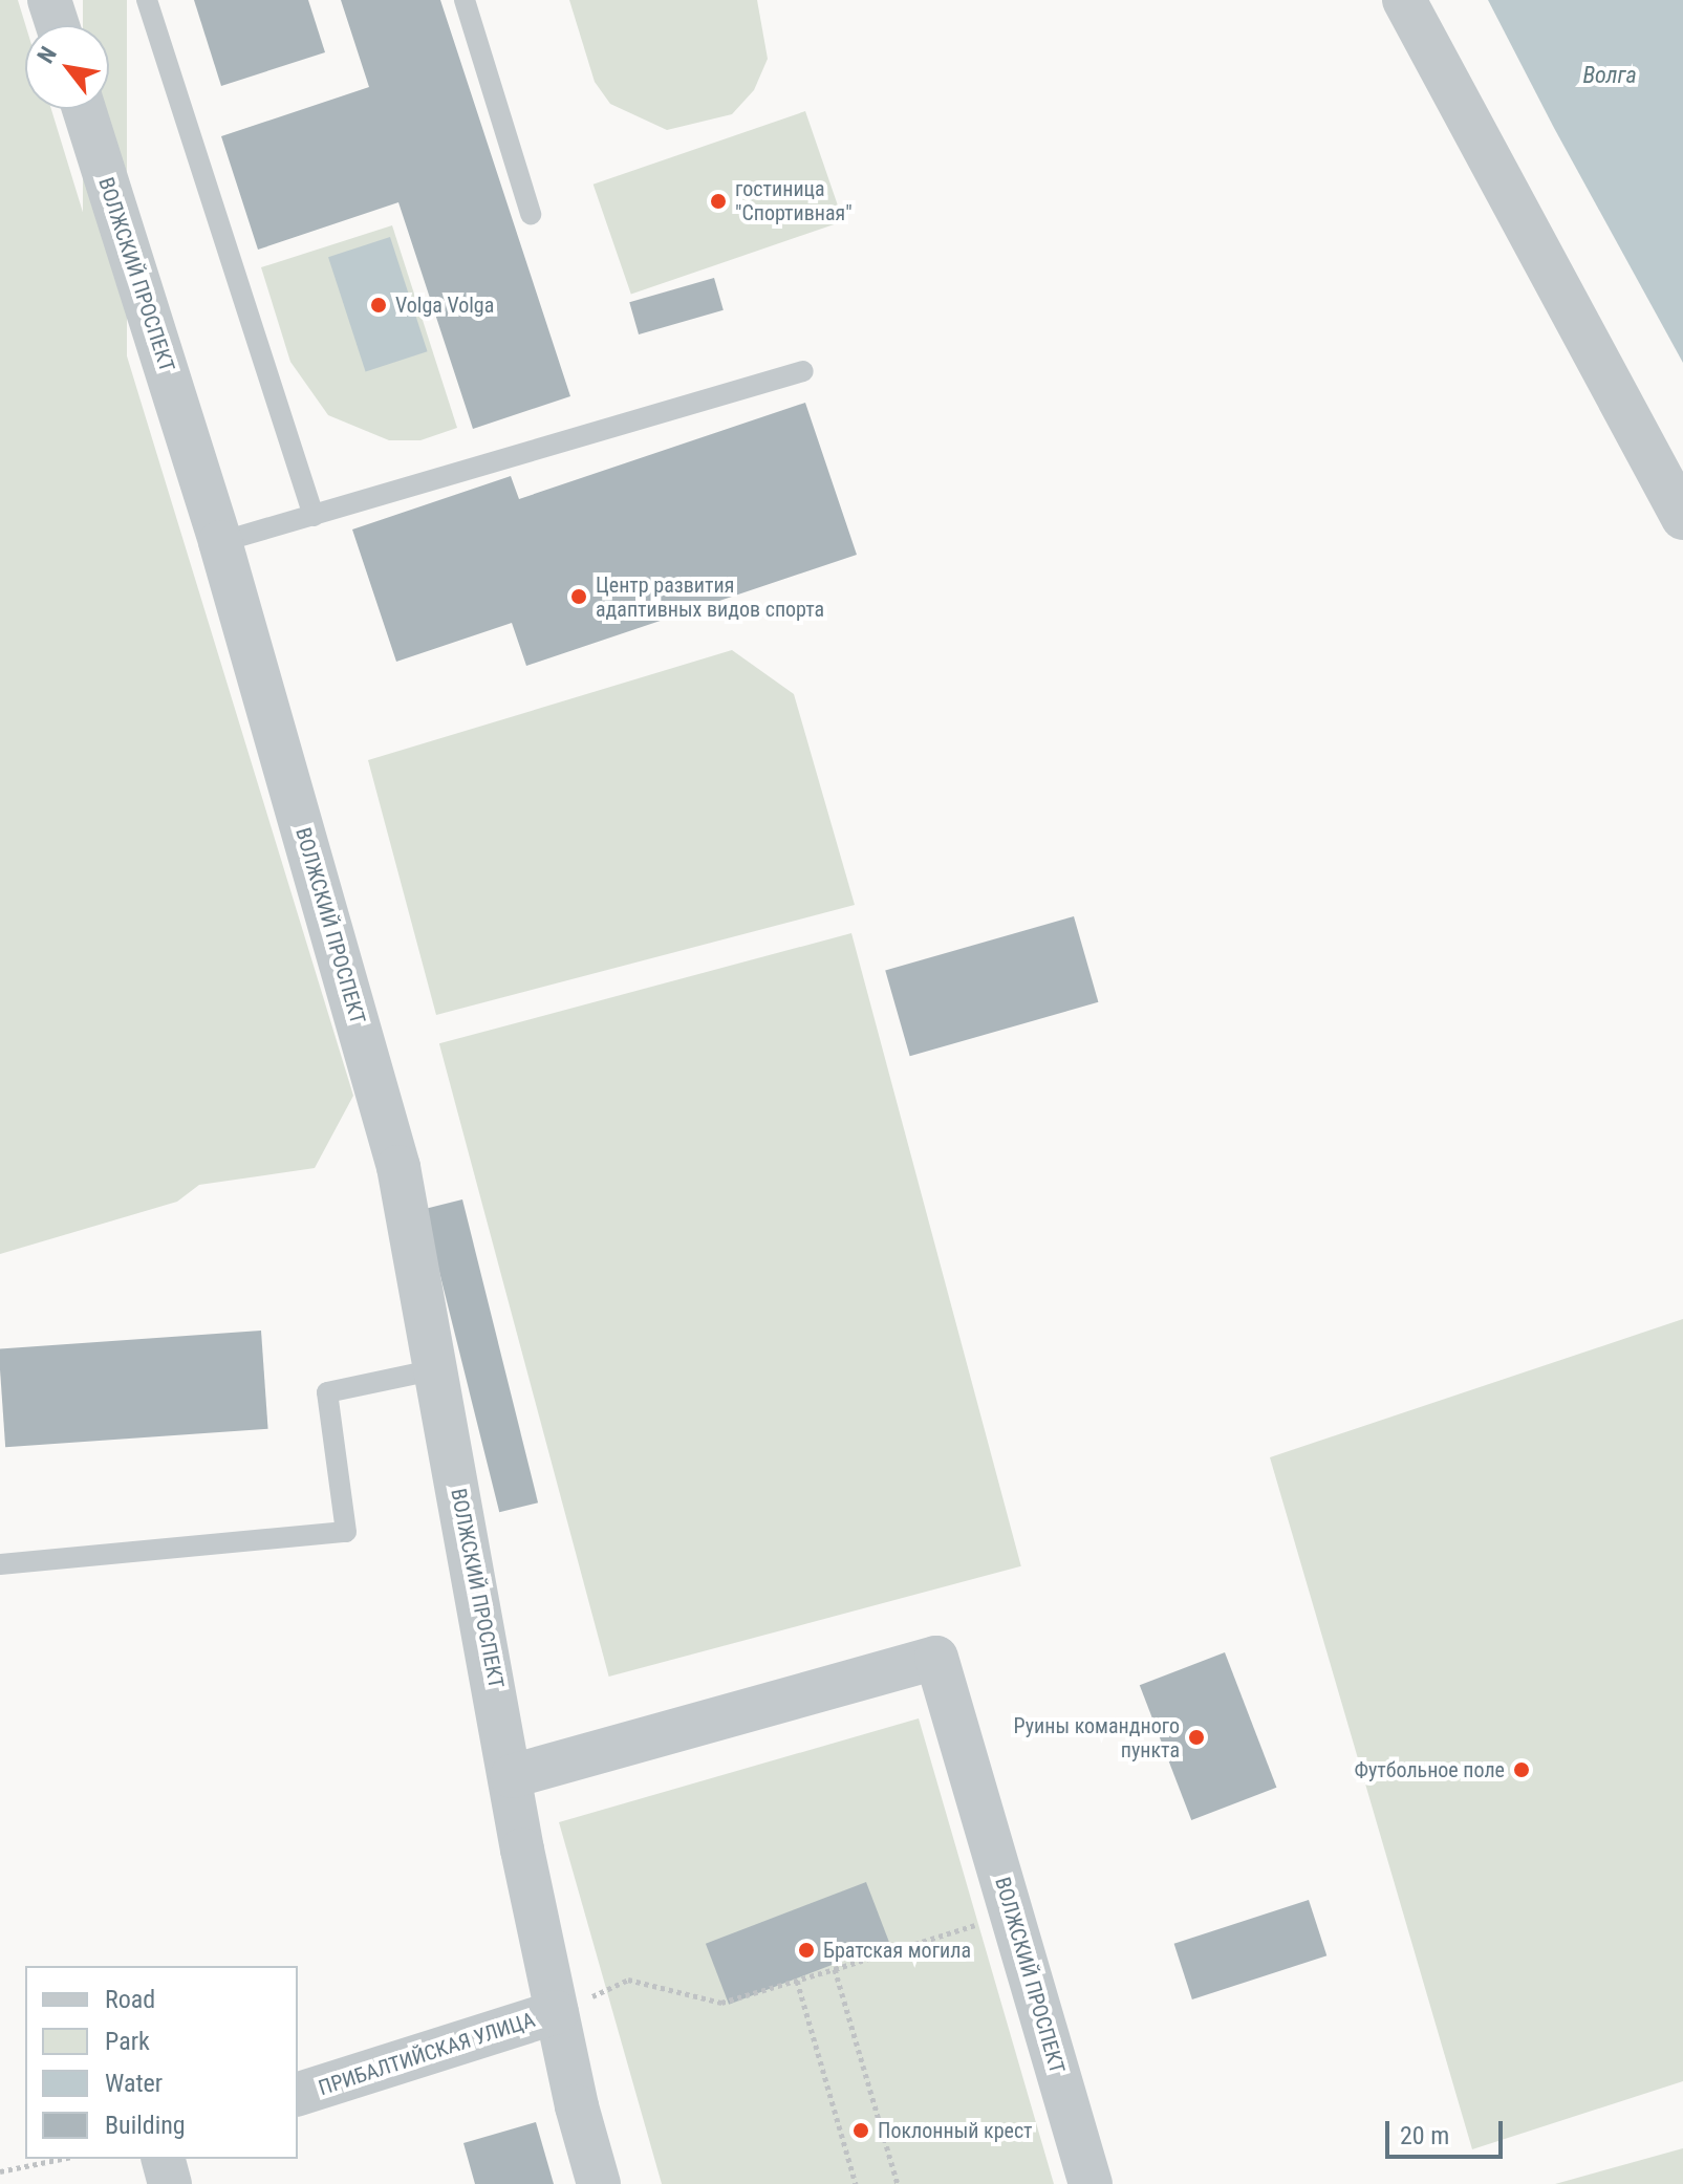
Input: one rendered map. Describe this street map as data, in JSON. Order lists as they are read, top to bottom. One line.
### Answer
{"streets":{"street":["ВОЛЖСКИЙ ПРОСПЕКТ","ПРИБАЛТИЙСКАЯ УЛИЦА"]},"crossings":[["ВОЛЖСКИЙ ПРОСПЕКТ","ПРИБАЛТИЙСКАЯ УЛИЦА"]],"water":["Волга"],"places":["гостиница \"Спортивная\"","Volga Volga","Центр развития адаптивных видов спорта","Руины командного пункта","Футбольное поле","Братская могила","Поклонный крест"],"legend":["Road","Park","Water","Building"],"scale_bar":"20 m","north":"top left"}
